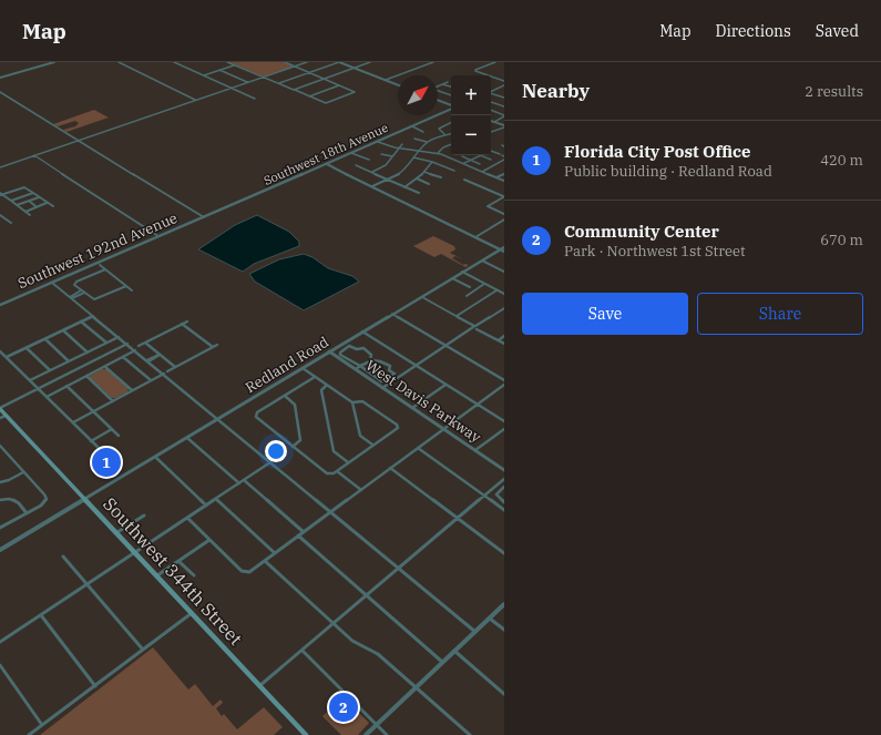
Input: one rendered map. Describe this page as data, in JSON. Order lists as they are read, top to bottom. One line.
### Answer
{"streets":{"main road":["Southwest 344th Street"],"street":["Southwest 18th Avenue","Southwest 192nd Avenue","Redland Road","West Davis Parkway"]},"crossings":[["Southwest 18th Avenue","Southwest 192nd Avenue"],["Redland Road","West Davis Parkway"],["Redland Road","Southwest 344th Street"]],"north":"top right","page":{"header":"Map","nav":["Map","Directions","Saved"],"heading":["Nearby","2 results"],"map_buttons":["+","−"],"list":[{"mark":"1","name":"Florida City Post Office","note":"Public building · Redland Road","value":"420 m"},{"mark":"2","name":"Community Center","note":"Park · Northwest 1st Street","value":"670 m"}],"buttons":["Save","Share"],"pins":["1","2"]}}
